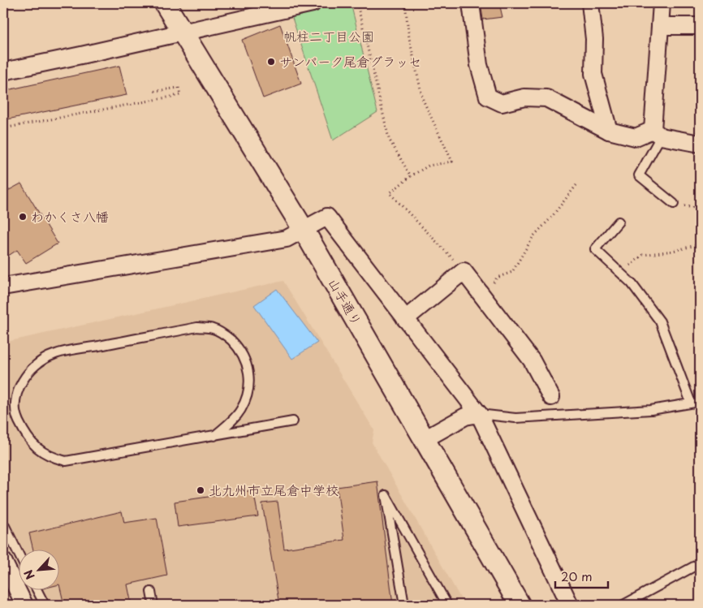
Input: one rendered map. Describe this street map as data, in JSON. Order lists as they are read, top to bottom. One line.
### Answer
{"streets":{"street":["山手通り"]},"parks":["帆柱二丁目公園"],"places":["サンパーク尾倉グラッセ","わかくさ八幡","北九州市立尾倉中学校"],"scale_bar":"20 m","north":"bottom left"}
